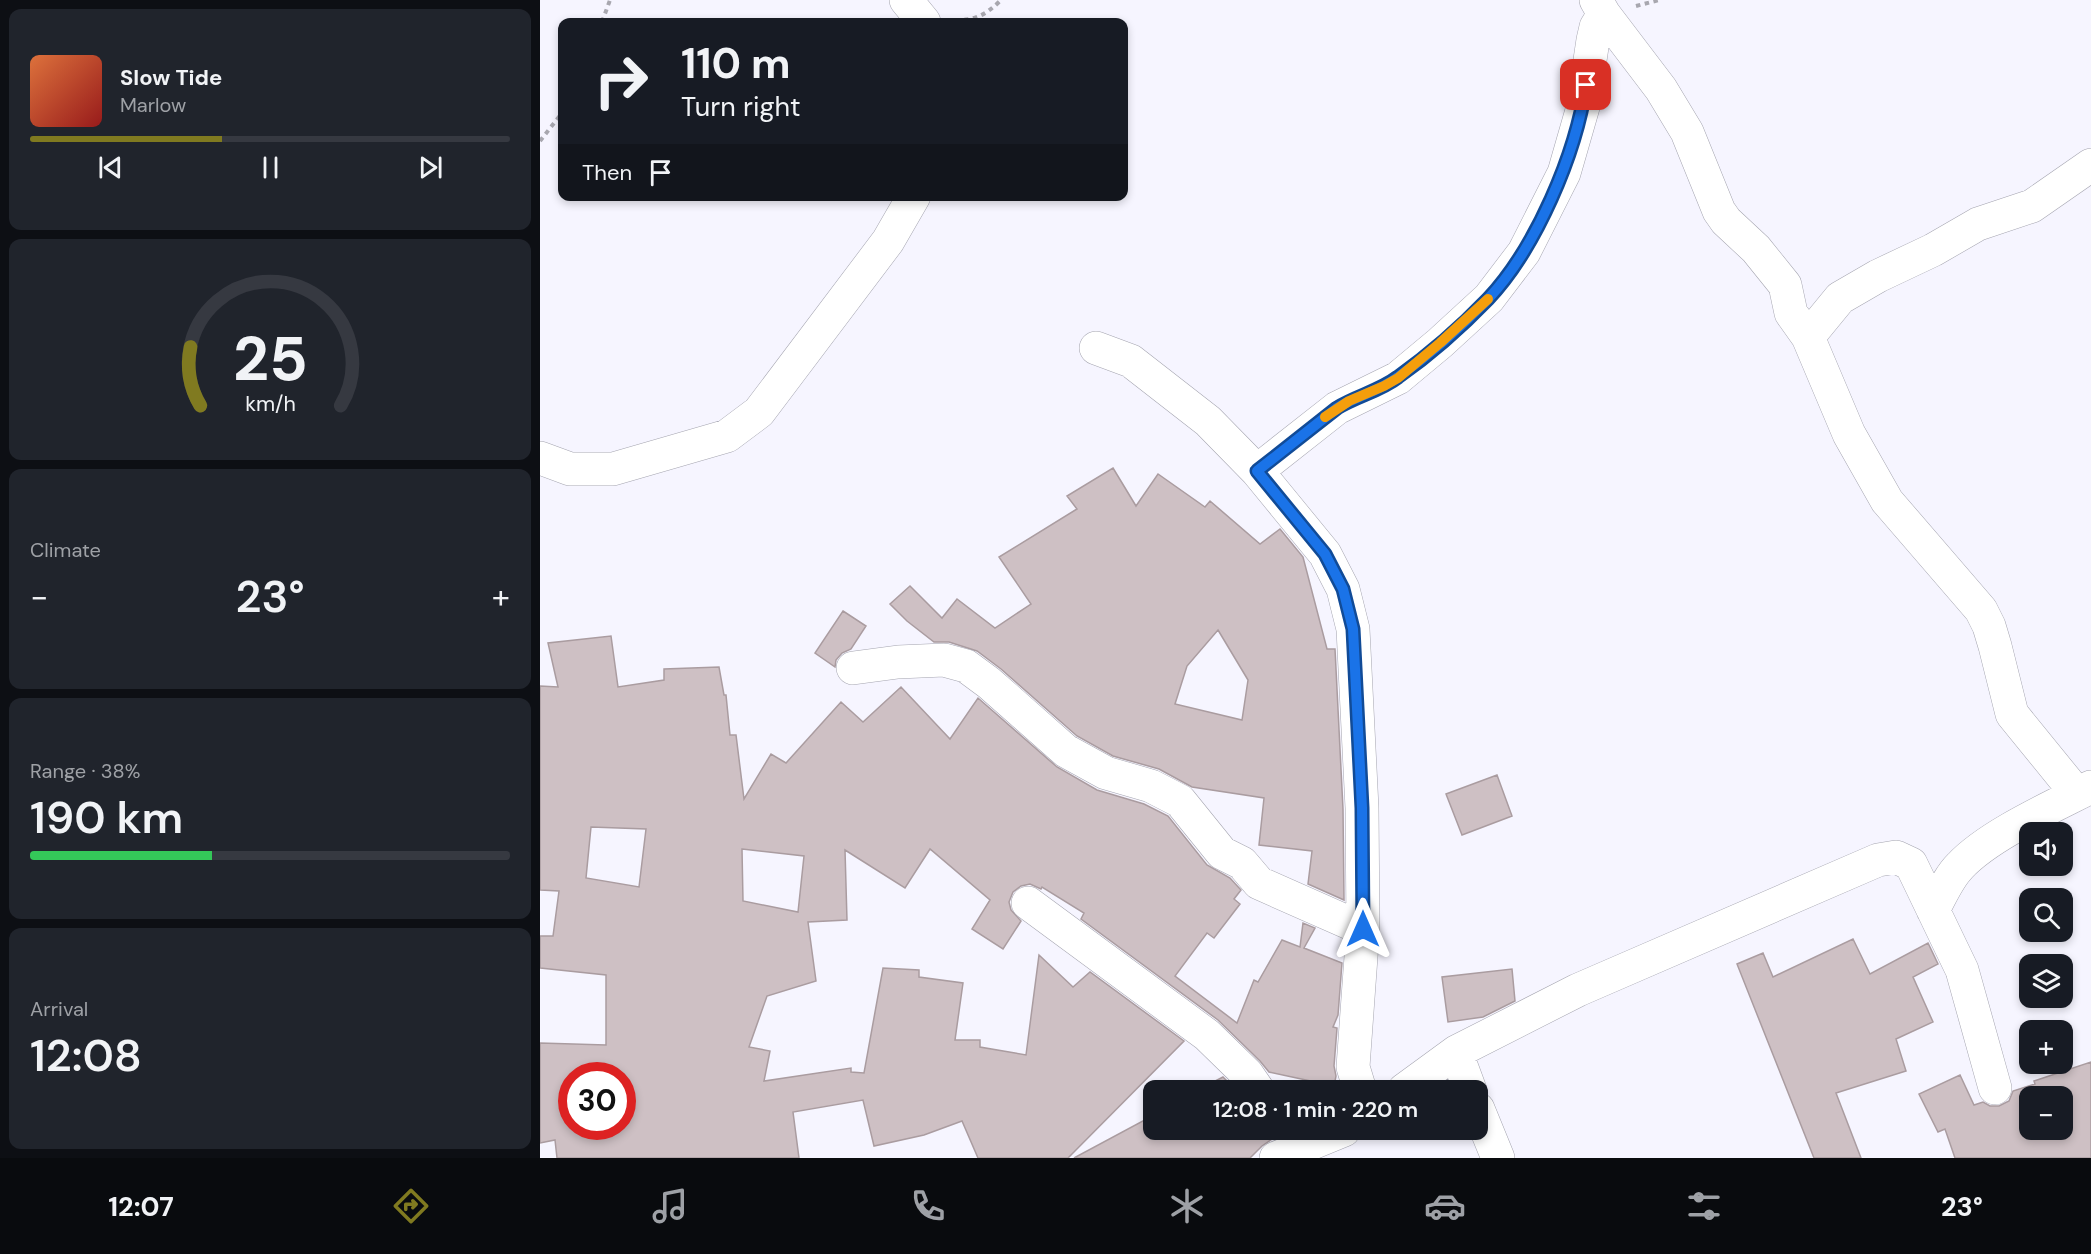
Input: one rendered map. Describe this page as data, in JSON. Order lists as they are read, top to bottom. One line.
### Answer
{"page":{"turn":["110 m","Turn right"],"song":["Slow Tide","Marlow"],"then":"Then","tile":["Climate",["Range · 38%","190 km"],["Arrival","12:08"]],"heat":["−","23°","+"],"map_buttons":["+","−"],"limit":"30","trip":"12:08 · 1 min · 220 m","tabs":["12:07","23°"],"gauge":["25","km/h"]}}
